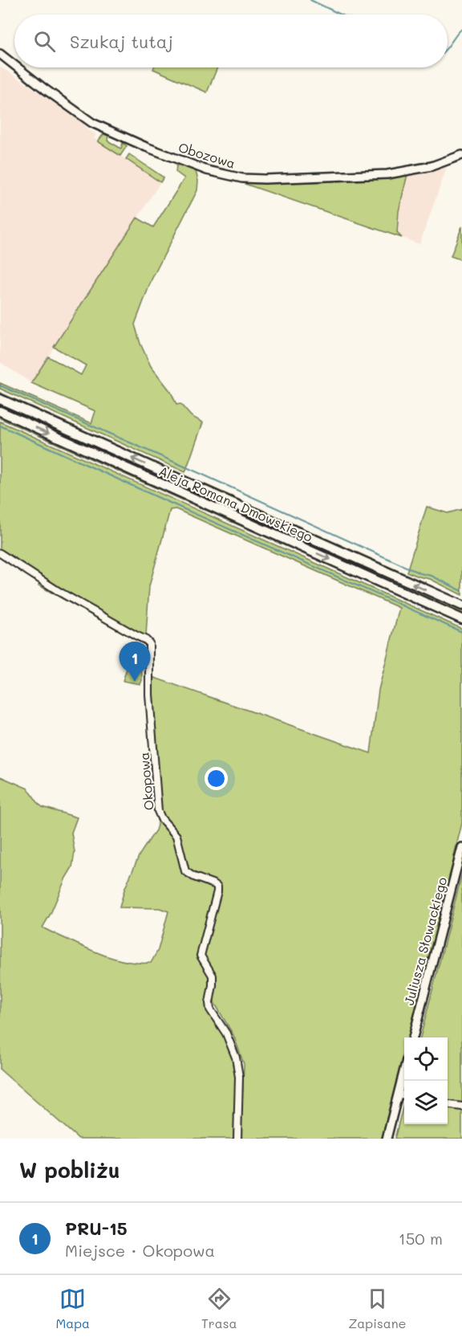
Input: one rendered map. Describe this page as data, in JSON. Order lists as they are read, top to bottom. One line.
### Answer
{"streets":{"main road":["Aleja Romana Dmowskiego"],"street":["Obozowa","Okopowa","Juliusza Słowackiego"]},"page":{"search":"Szukaj tutaj","pins":"1","heading":"W pobliżu","list":[{"mark":"1","name":"PRU-15","note":"Miejsce · Okopowa","value":"150 m"}],"nav":["Mapa","Trasa","Zapisane"]}}
